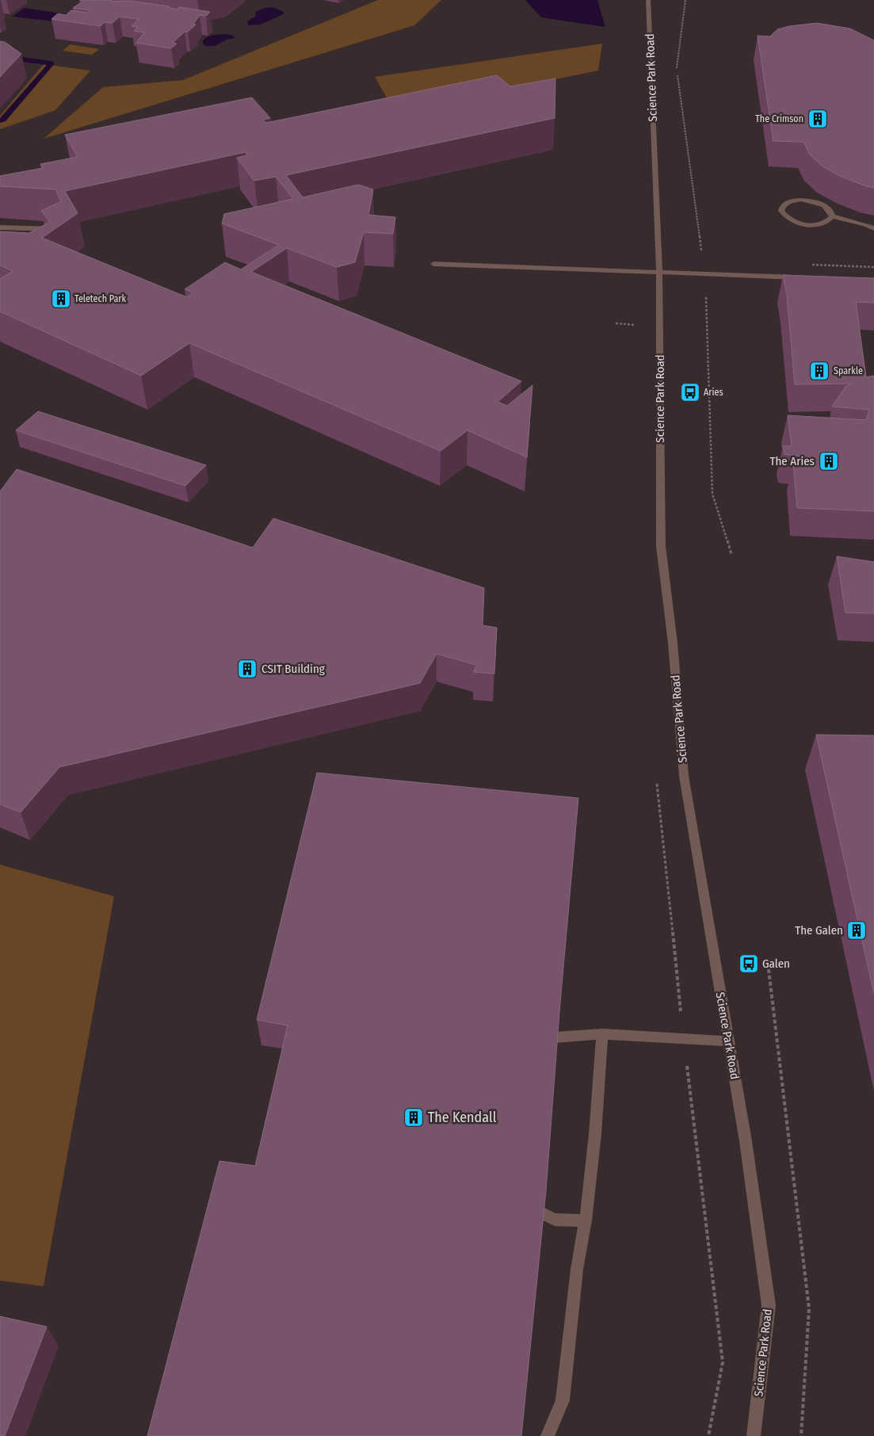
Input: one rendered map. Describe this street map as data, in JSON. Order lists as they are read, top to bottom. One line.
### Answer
{"streets":{"street":["Science Park Road"]},"places":{"building":["The Crimson","Teletech Park","Sparkle","The Aries","CSIT Building","The Galen","The Kendall"],"bus stop":["Aries","Galen"]}}
